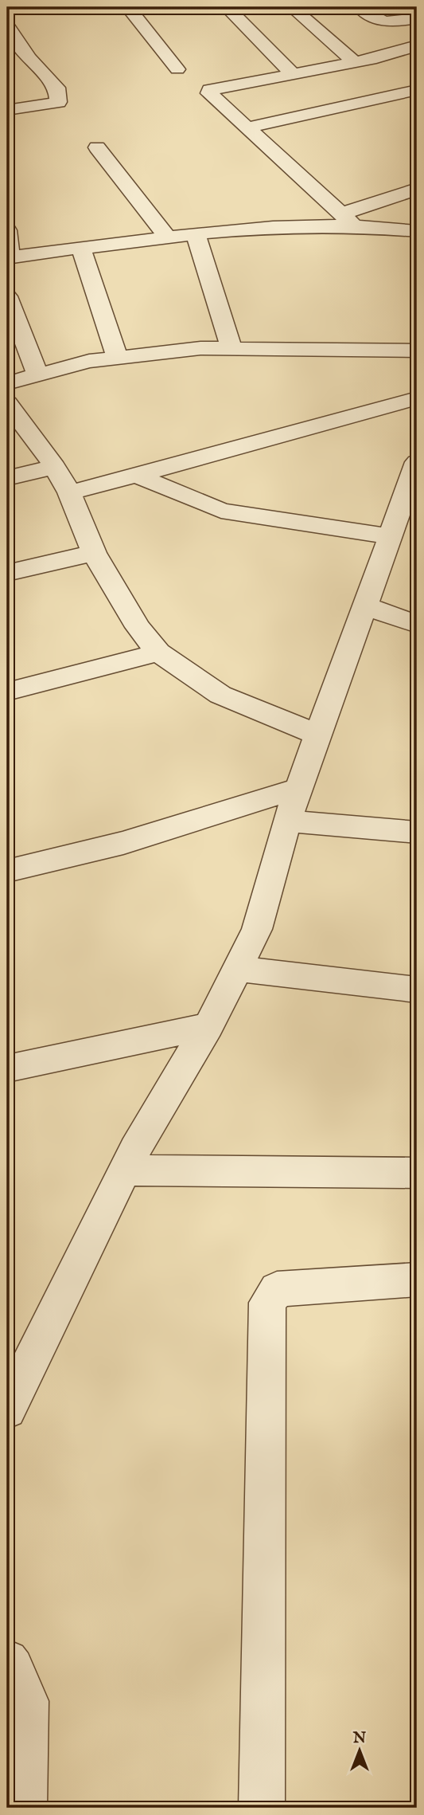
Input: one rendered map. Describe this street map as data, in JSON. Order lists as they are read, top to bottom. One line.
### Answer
{"north":"top"}
